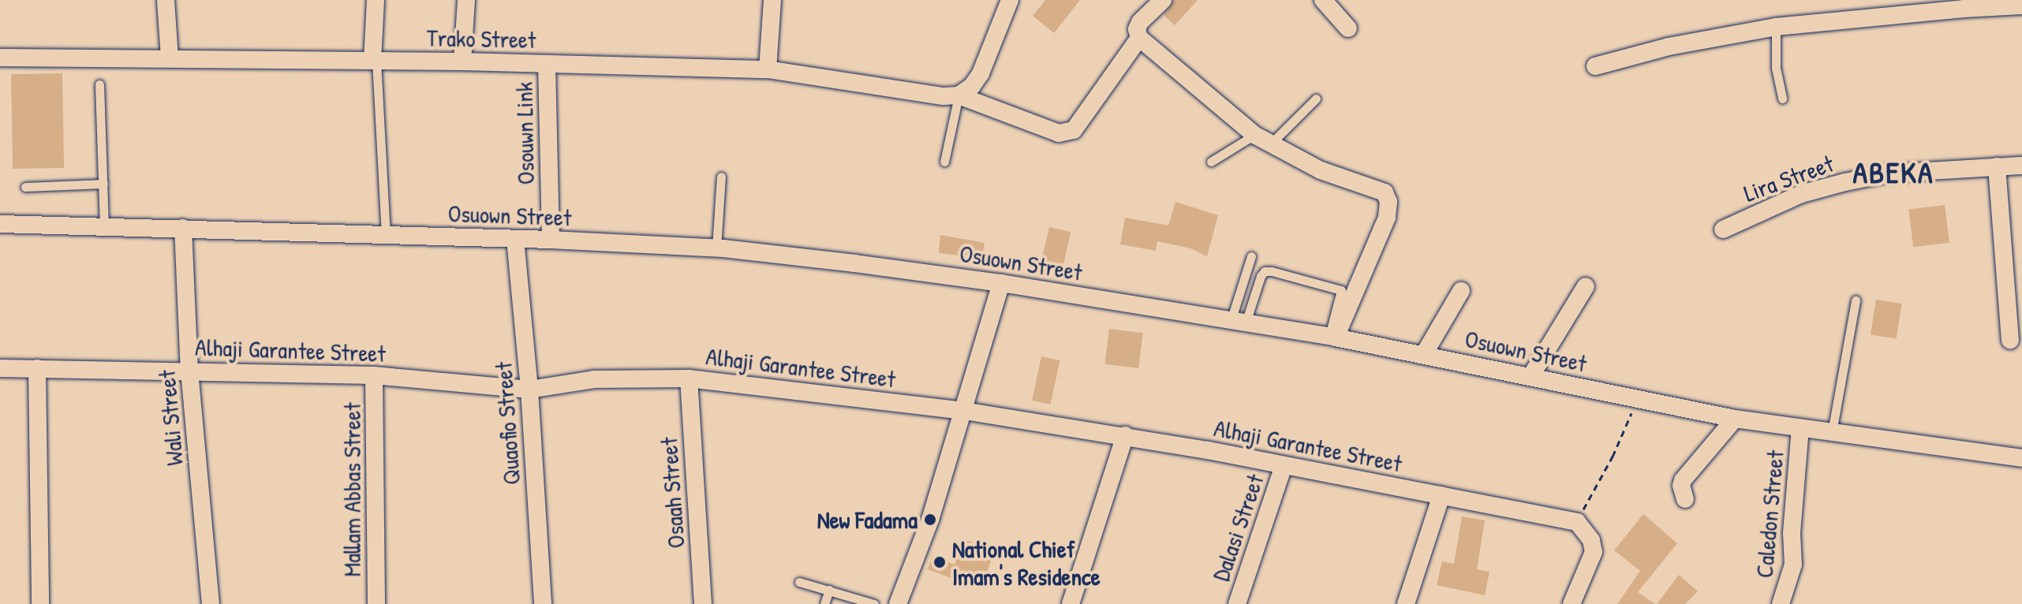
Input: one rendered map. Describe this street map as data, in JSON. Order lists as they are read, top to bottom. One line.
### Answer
{"streets":{"street":["Trako Street","Osouwn Link","Lira Street","Osuown Street","Alhaji Garantee Street","Wali Street","Quaofio Street","Mallam Abbas Street","Osaah Street","Caledon Street","Dalasi Street"]},"crossings":[["Trako Street","Osouwn Link"],["Osouwn Link","Osuown Street"],["Osuown Street","Wali Street"],["Osuown Street","Quaofio Street"],["Osuown Street","Caledon Street"],["Alhaji Garantee Street","Wali Street"],["Alhaji Garantee Street","Quaofio Street"],["Alhaji Garantee Street","Mallam Abbas Street"],["Alhaji Garantee Street","Osaah Street"],["Alhaji Garantee Street","Dalasi Street"]],"districts":["ABEKA"],"places":["New Fadama","National Chief Imam's Residence"]}
